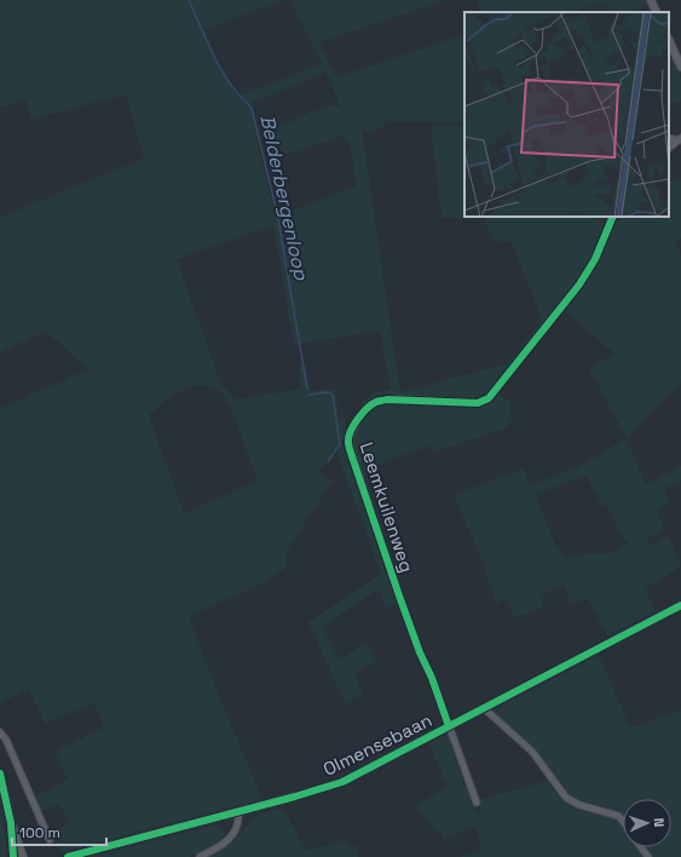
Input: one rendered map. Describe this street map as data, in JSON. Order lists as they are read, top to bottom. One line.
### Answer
{"streets":{"street":["Leemkuilenweg","Olmensebaan"]},"crossings":[["Leemkuilenweg","Olmensebaan"]],"water":["Belderbergenloop"],"scale_bar":"100 m","north":"right"}
